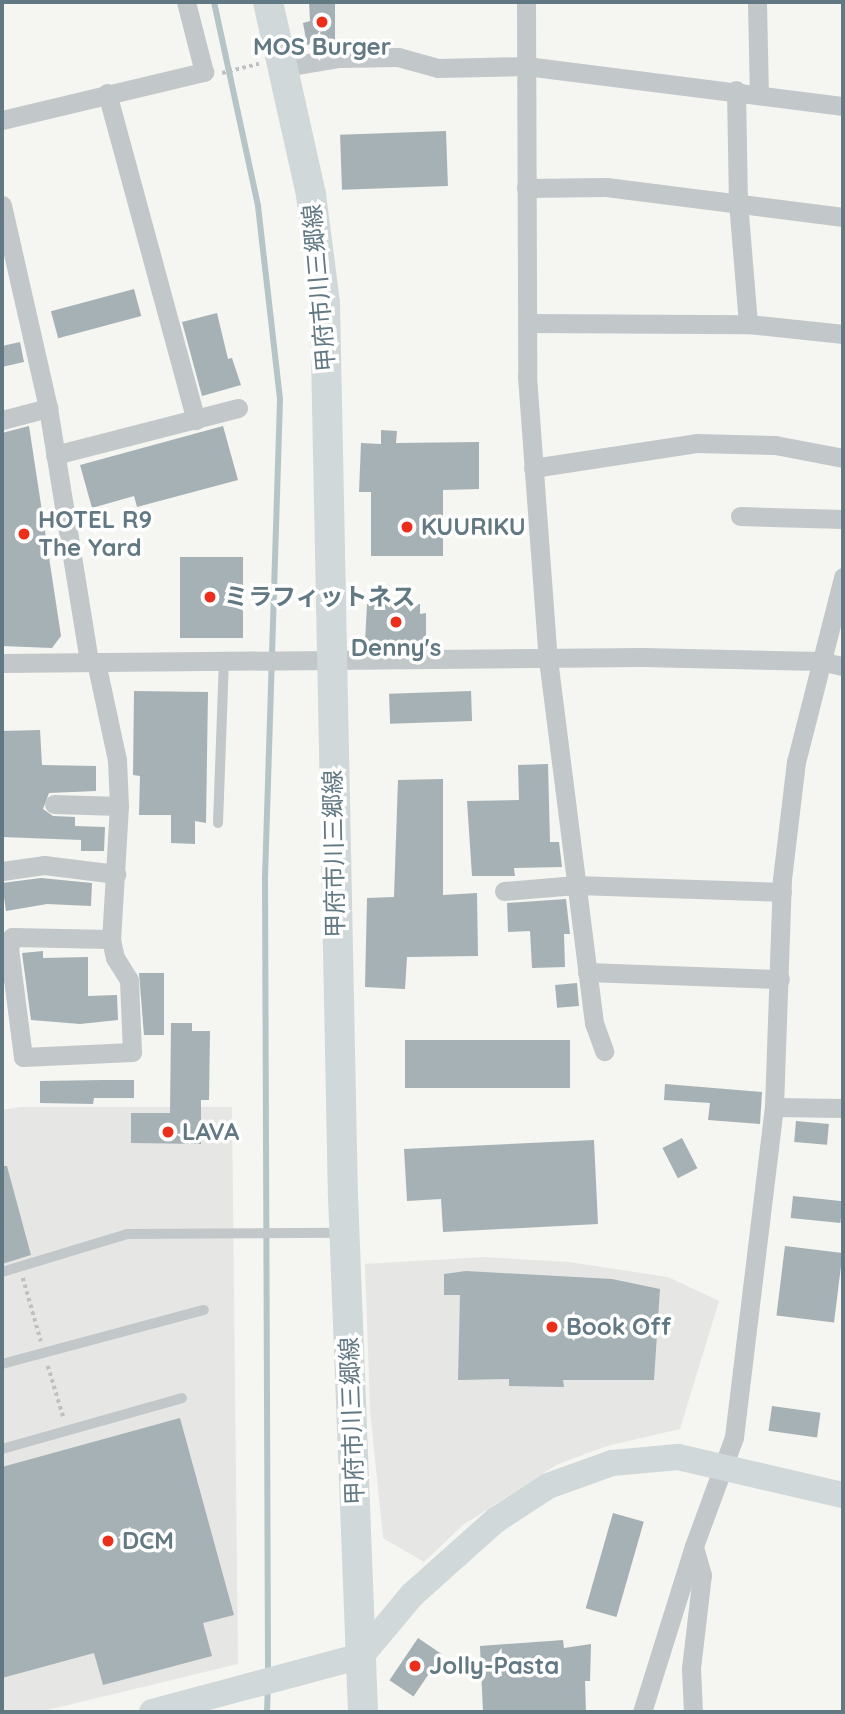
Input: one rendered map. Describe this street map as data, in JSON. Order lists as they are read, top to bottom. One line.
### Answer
{"streets":{"main road":["甲府市川三郷線"]},"places":["MOS Burger","KUURIKU","HOTEL R9 The Yard","ミラフィットネス","Denny's","LAVA","Book Off","DCM","Jolly-Pasta"]}
